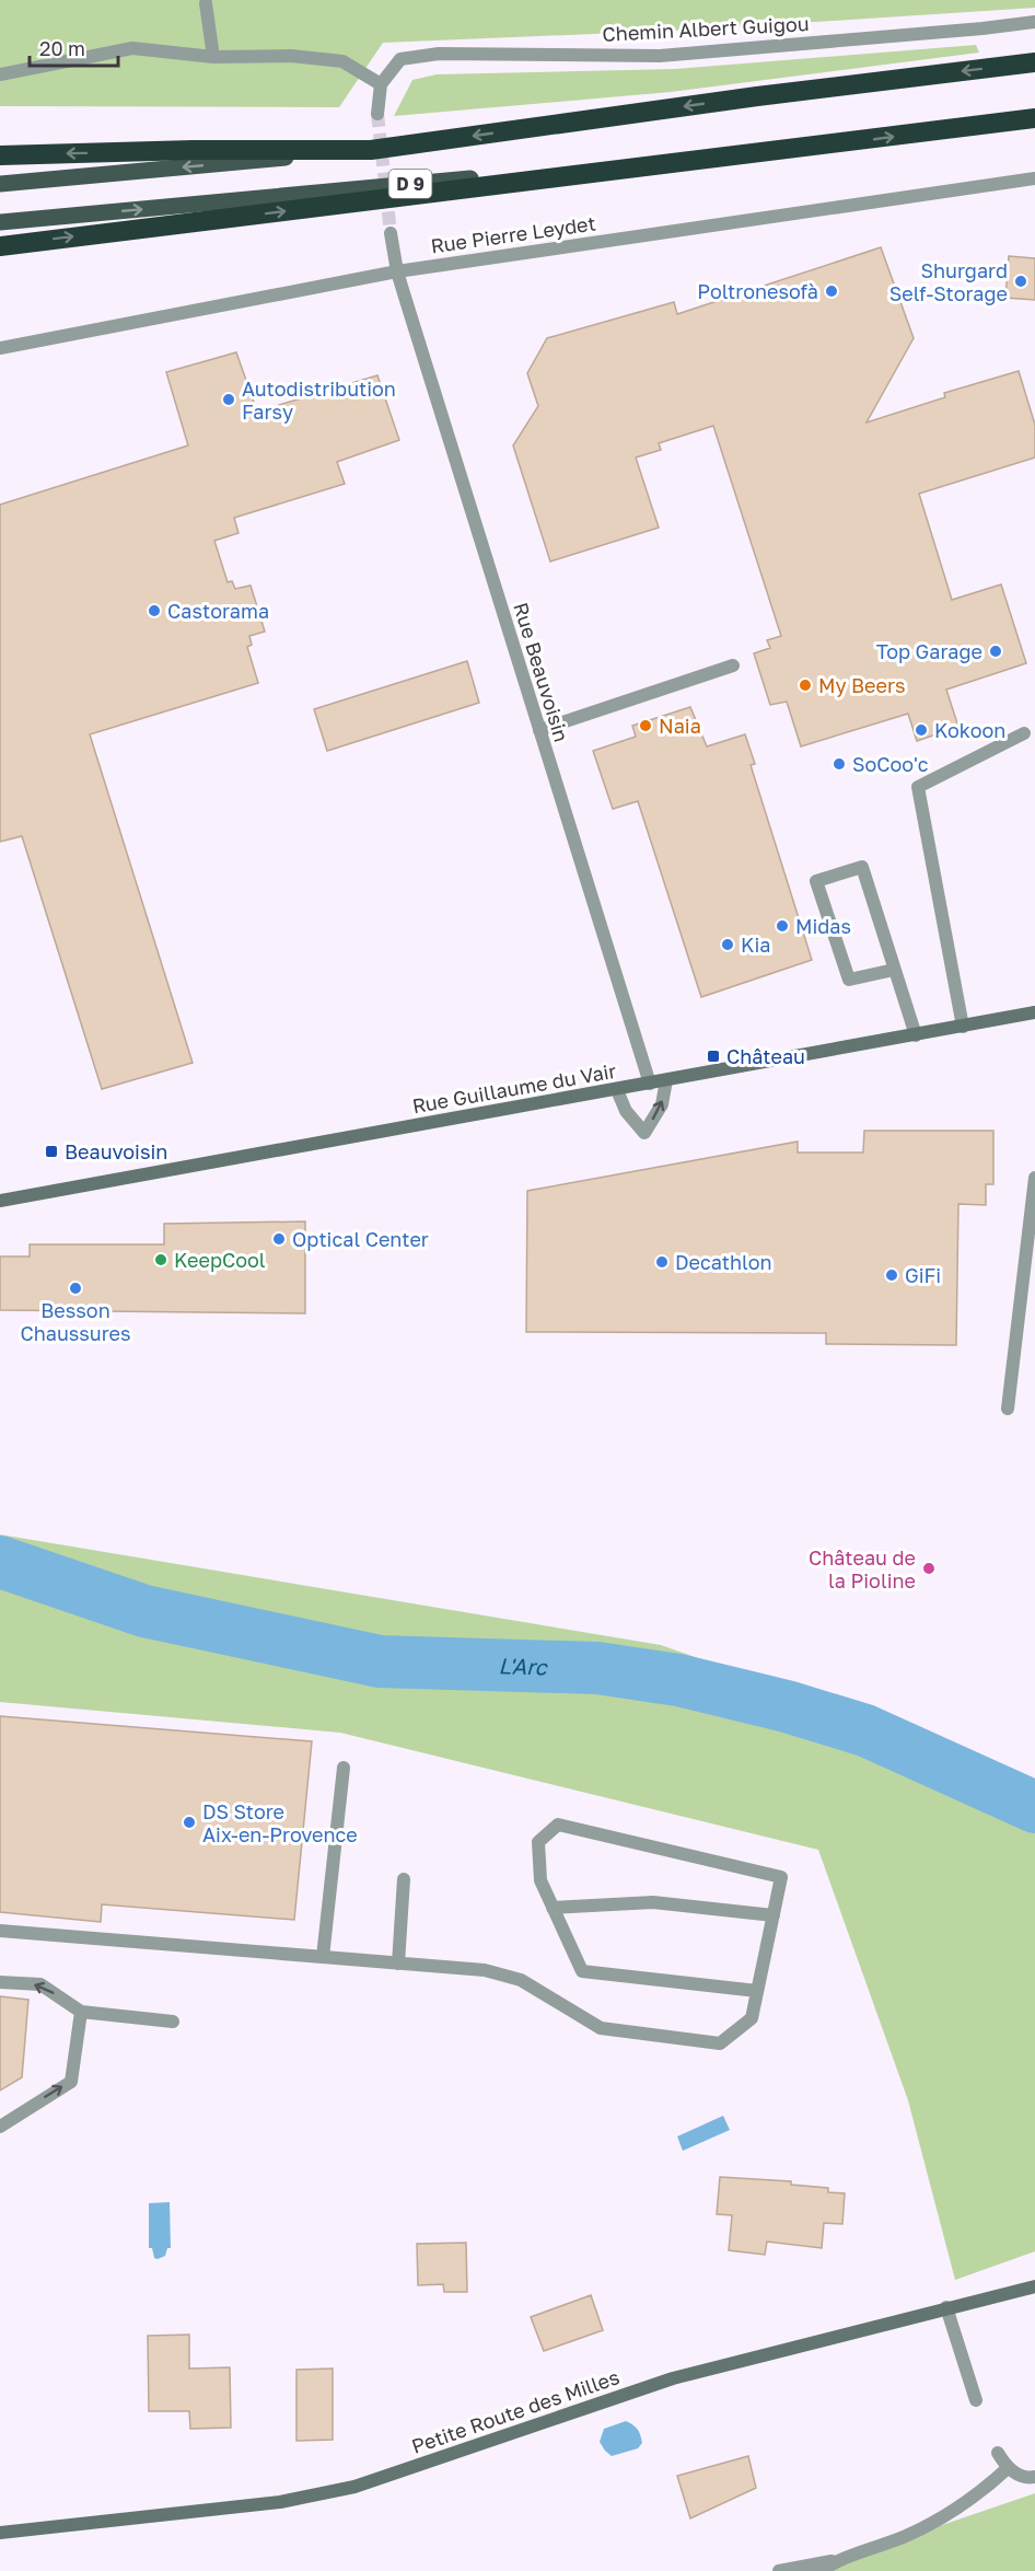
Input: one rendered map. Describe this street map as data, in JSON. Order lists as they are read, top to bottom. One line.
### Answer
{"streets":{"highway":["D 9"],"main road":["Rue Guillaume du Vair","Petite Route des Milles"],"street":["Chemin Albert Guigou","Rue Pierre Leydet","Rue Beauvoisin"]},"crossings":[["Rue Pierre Leydet","Rue Beauvoisin"],["Rue Beauvoisin","Rue Guillaume du Vair"]],"water":["L'Arc"],"places":{"other":["Shurgard Self-Storage","Poltronesofà","Autodistribution Farsy","Castorama","Top Garage","My Beers","Naia","Kokoon","SoCoo'c","Midas","Kia","Optical Center","KeepCool","Decathlon","GiFi","Besson Chaussures","Château de la Pioline","DS Store Aix-en-Provence"],"transit":["Château","Beauvoisin"]},"scale_bar":"20 m"}
